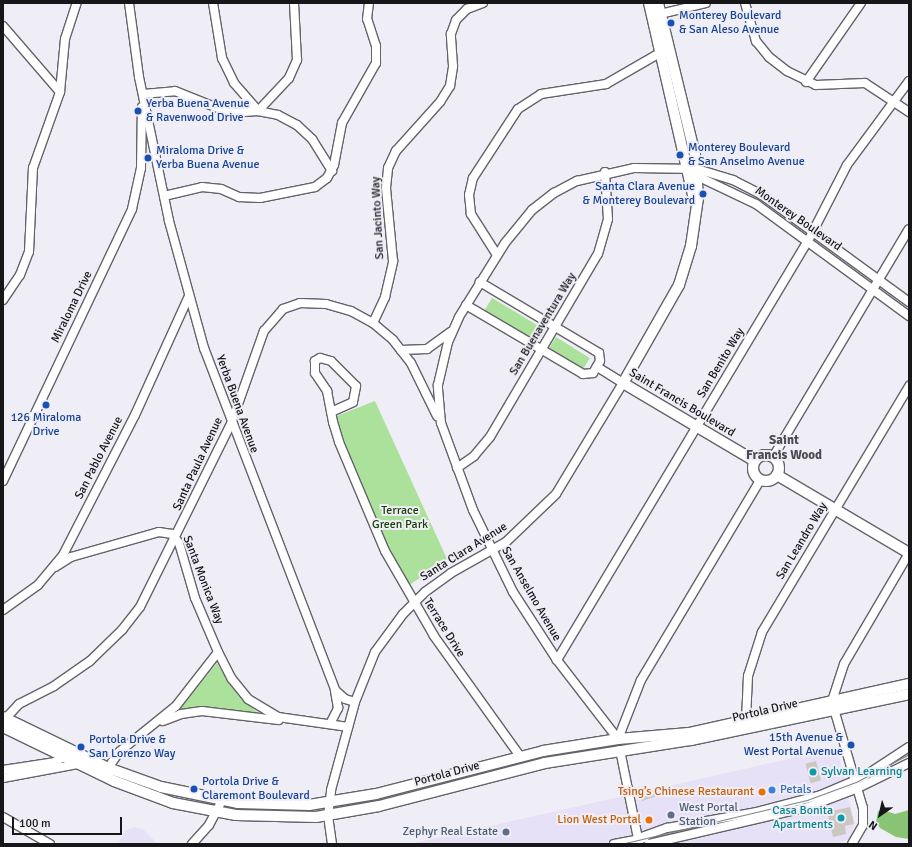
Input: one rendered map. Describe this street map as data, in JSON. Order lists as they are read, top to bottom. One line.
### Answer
{"streets":{"main road":["Saint Francis Boulevard","Santa Clara Avenue","Portola Drive"],"street":["San Jacinto Way","Monterey Boulevard","Miraloma Drive","San Buenaventura Way","San Benito Way","Yerba Buena Avenue","San Pablo Avenue","Santa Paula Avenue","San Leandro Way","Santa Monica Way","San Anselmo Avenue","Terrace Drive"]},"crossings":[["San Jacinto Way","Santa Paula Avenue"],["Monterey Boulevard","San Benito Way"],["Monterey Boulevard","Santa Clara Avenue"],["Monterey Boulevard","San Anselmo Avenue"],["Miraloma Drive","Yerba Buena Avenue"],["San Buenaventura Way","San Anselmo Avenue"],["San Benito Way","Saint Francis Boulevard"],["San Benito Way","San Anselmo Avenue"],["Saint Francis Boulevard","Santa Clara Avenue"],["Yerba Buena Avenue","San Pablo Avenue"],["Yerba Buena Avenue","Santa Paula Avenue"],["Yerba Buena Avenue","Santa Monica Way"],["San Pablo Avenue","Santa Monica Way"],["Santa Paula Avenue","Santa Monica Way"],["Santa Paula Avenue","San Anselmo Avenue"],["Santa Paula Avenue","Portola Drive"],["San Leandro Way","Portola Drive"],["Santa Clara Avenue","Santa Monica Way"],["Santa Clara Avenue","San Anselmo Avenue"],["Santa Clara Avenue","Terrace Drive"],["Santa Clara Avenue","Portola Drive"],["San Anselmo Avenue","Portola Drive"],["Terrace Drive","Portola Drive"]],"districts":["Saint Francis Wood"],"parks":["Terrace Green Park"],"places":["Monterey Boulevard & San Aleso Avenue","Yerba Buena Avenue & Ravenwood Drive","Monterey Boulevard & San Anselmo Avenue","Miraloma Drive & Yerba Buena Avenue","Santa Clara Avenue & Monterey Boulevard","126 Miraloma Drive","15th Avenue & West Portal Avenue","Portola Drive & San Lorenzo Way","Sylvan Learning","Portola Drive & Claremont Boulevard","Petals","Tsing’s Chinese Restaurant","West Portal Station","Casa Bonita Apartments","Lion West Portal","Zephyr Real Estate"],"scale_bar":"100 m","north":"bottom left"}
